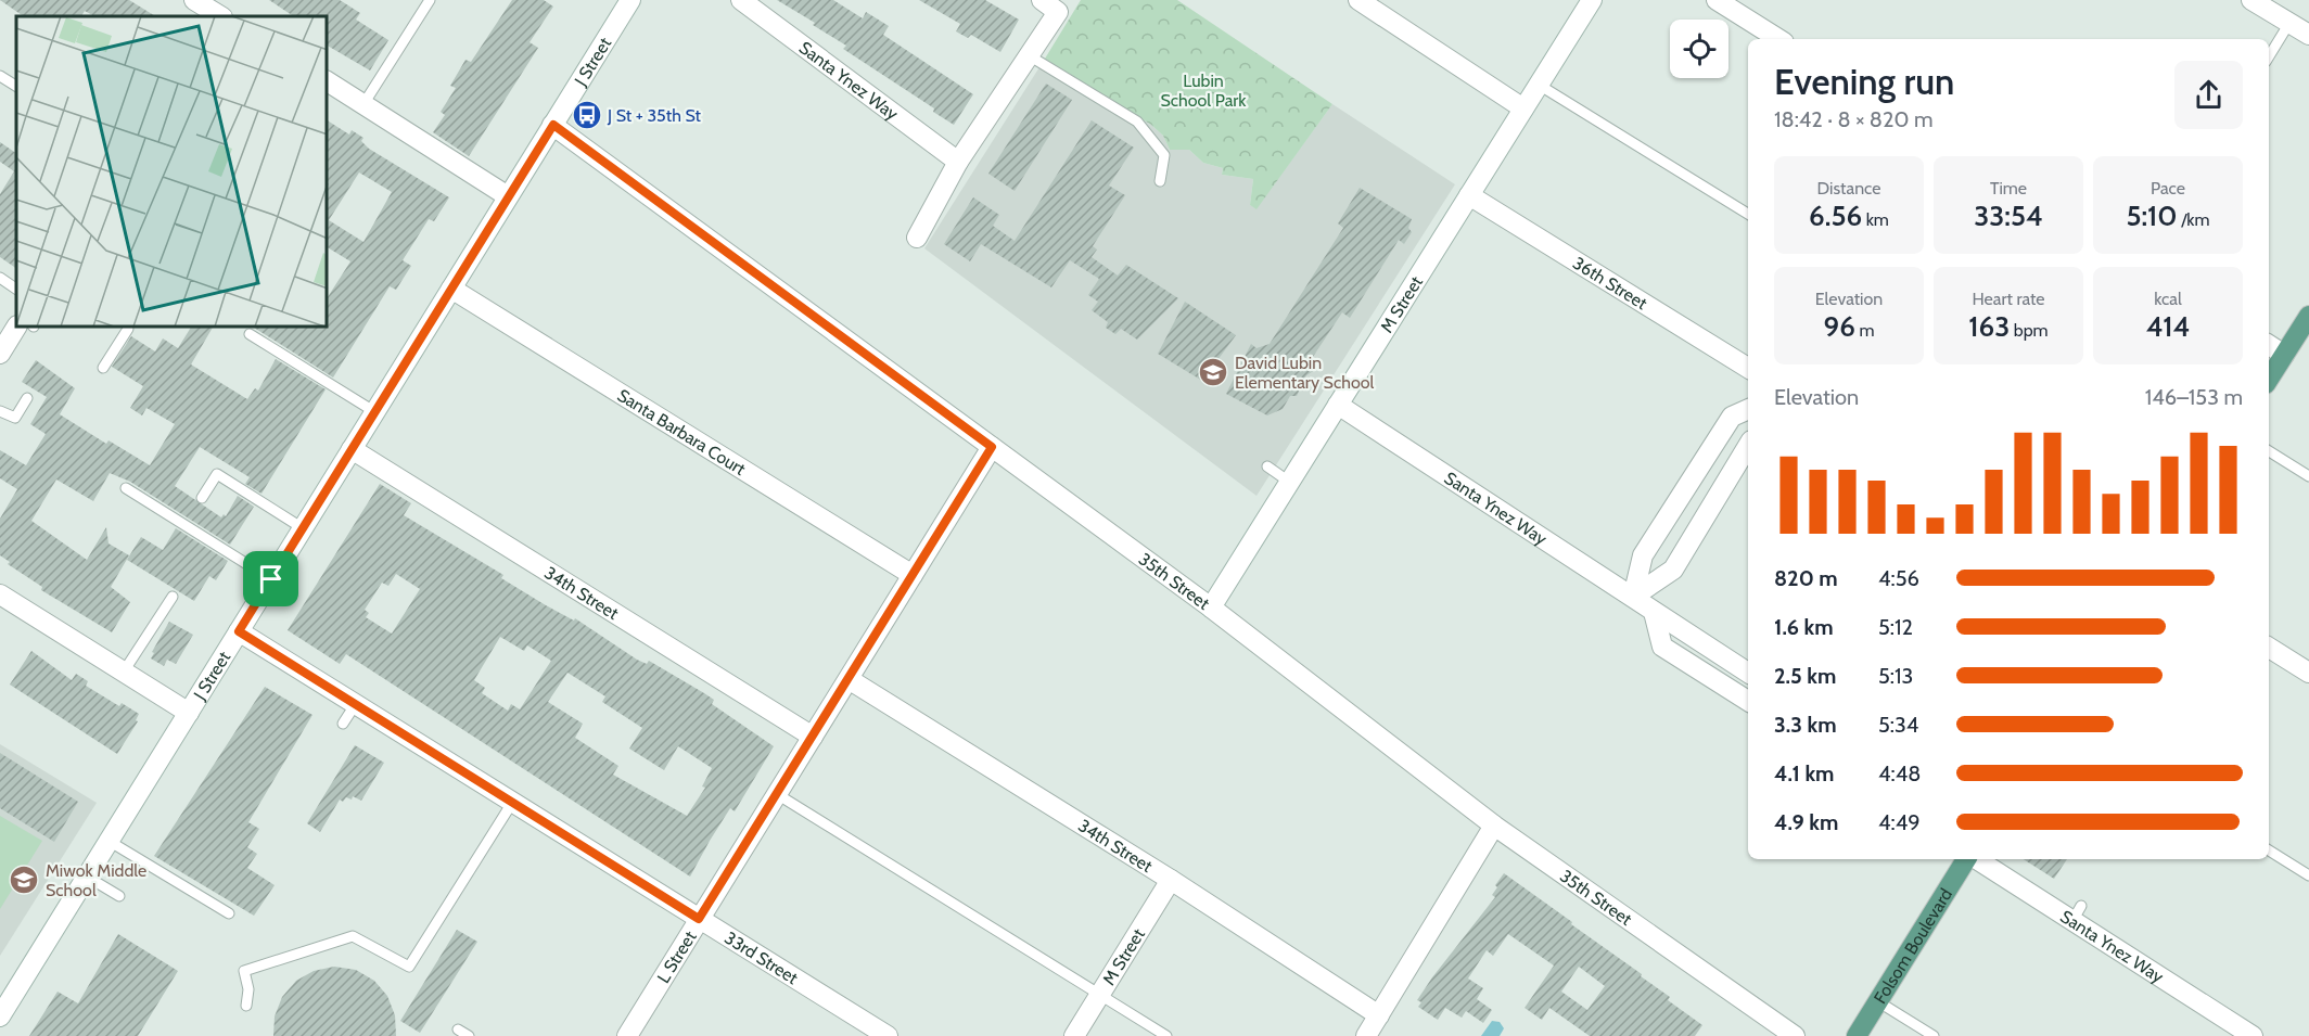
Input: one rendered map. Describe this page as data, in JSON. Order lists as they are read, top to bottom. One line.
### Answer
{"streets":{"main road":["Folsom Boulevard"],"street":["J Street","Santa Ynez Way","36th Street","M Street","Santa Barbara Court","35th Street","34th Street","L Street","33rd Street"]},"crossings":[["J Street","Santa Barbara Court"],["J Street","35th Street"],["J Street","34th Street"],["J Street","33rd Street"],["Santa Ynez Way","M Street"],["36th Street","M Street"],["M Street","35th Street"],["M Street","34th Street"],["Santa Barbara Court","L Street"],["35th Street","L Street"],["34th Street","L Street"],["L Street","33rd Street"]],"parks":["Lubin School Park"],"places":{"bus stop":["J St + 35th St"],"school or university":["David Lubin Elementary School","Miwok Middle School"]},"page":{"heading":["Evening run","18:42 · 8 × 820 m"],"stats":[["Distance","6.56 km"],["Time","33:54"],["Pace","5:10 /km"],["Elevation","96 m"],["Heart rate","163 bpm"],["kcal","414"]],"chart":["Elevation","146–153 m"],"list":[{"name":"820 m","note":"4:56"},{"name":"1.6 km","note":"5:12"},{"name":"2.5 km","note":"5:13"},{"name":"3.3 km","note":"5:34"},{"name":"4.1 km","note":"4:48"},{"name":"4.9 km","note":"4:49"}]}}
